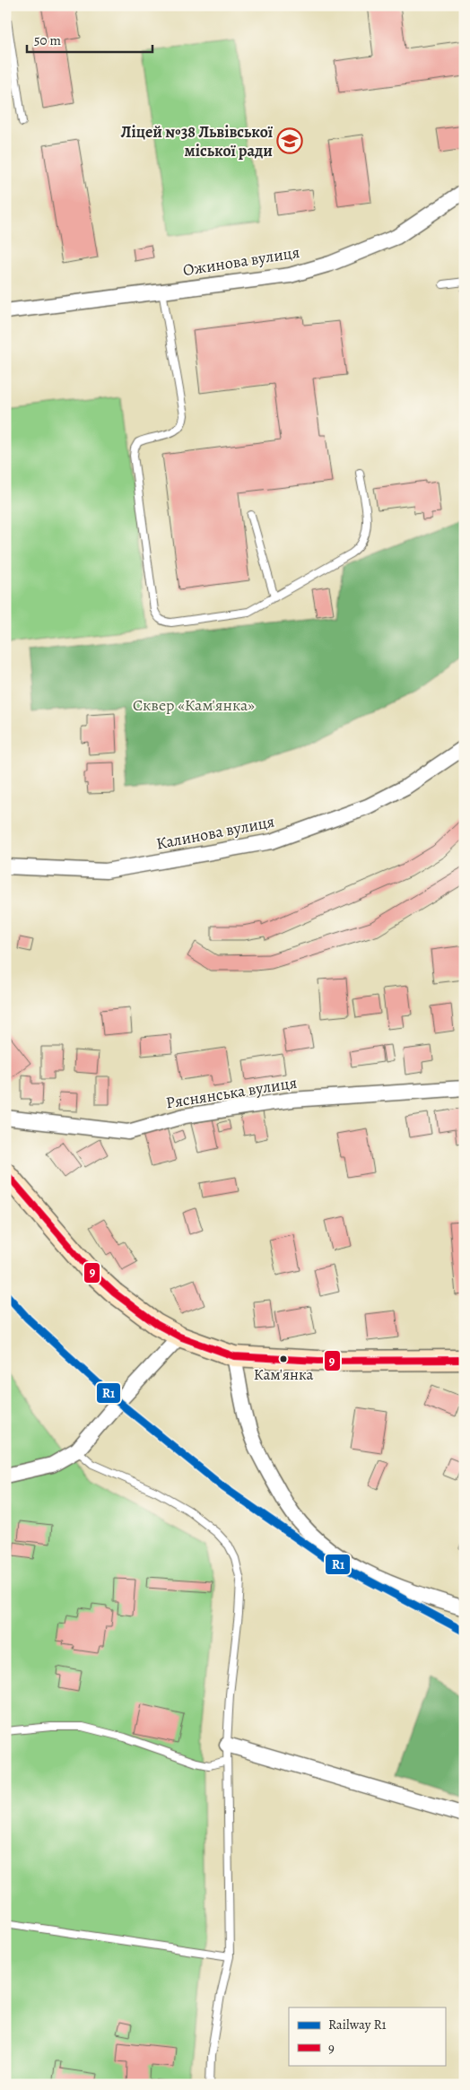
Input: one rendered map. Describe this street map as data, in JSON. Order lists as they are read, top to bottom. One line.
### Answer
{"streets":{"street":["Ожинова вулиця","Калинова вулиця","Ряснянська вулиця"]},"parks":["Сквер «Кам'янка»"],"places":{"school or university":["Ліцей №38 Львівської міської ради"],"other":["Кам'янка"]},"lines":["transit line 9","rail line R1"],"legend":["Railway R1","9"],"scale_bar":"50 m"}
